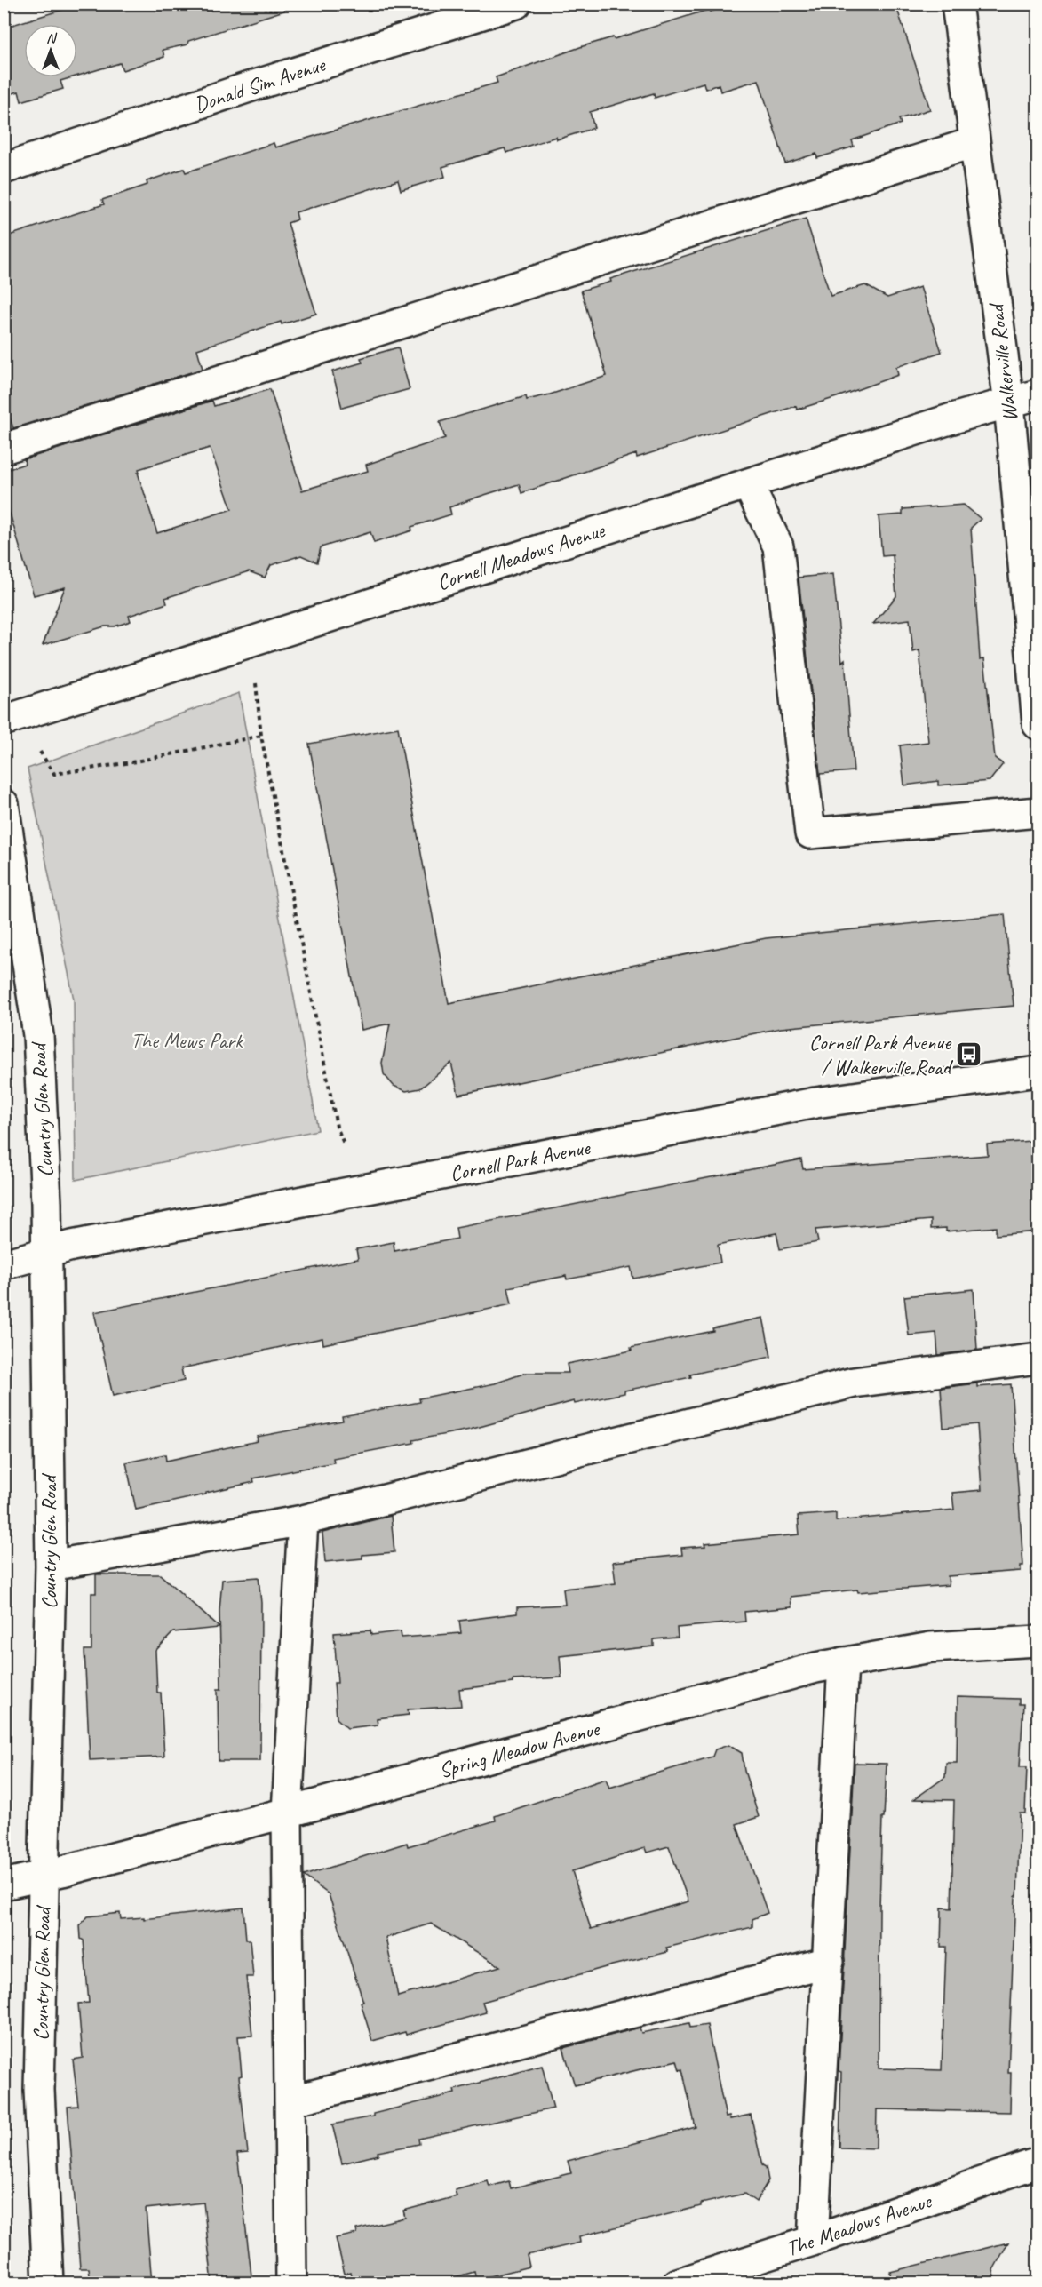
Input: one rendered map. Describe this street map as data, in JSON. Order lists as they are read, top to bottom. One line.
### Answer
{"streets":{"street":["Donald Sim Avenue","Walkerville Road","Cornell Meadows Avenue","Country Glen Road","Cornell Park Avenue","Spring Meadow Avenue","The Meadows Avenue"]},"crossings":[["Walkerville Road","Cornell Meadows Avenue"],["Country Glen Road","Cornell Park Avenue"],["Country Glen Road","Spring Meadow Avenue"]],"parks":["The Mews Park"],"places":{"bus stop":["Cornell Park Avenue / Walkerville Road"]},"north":"top"}
